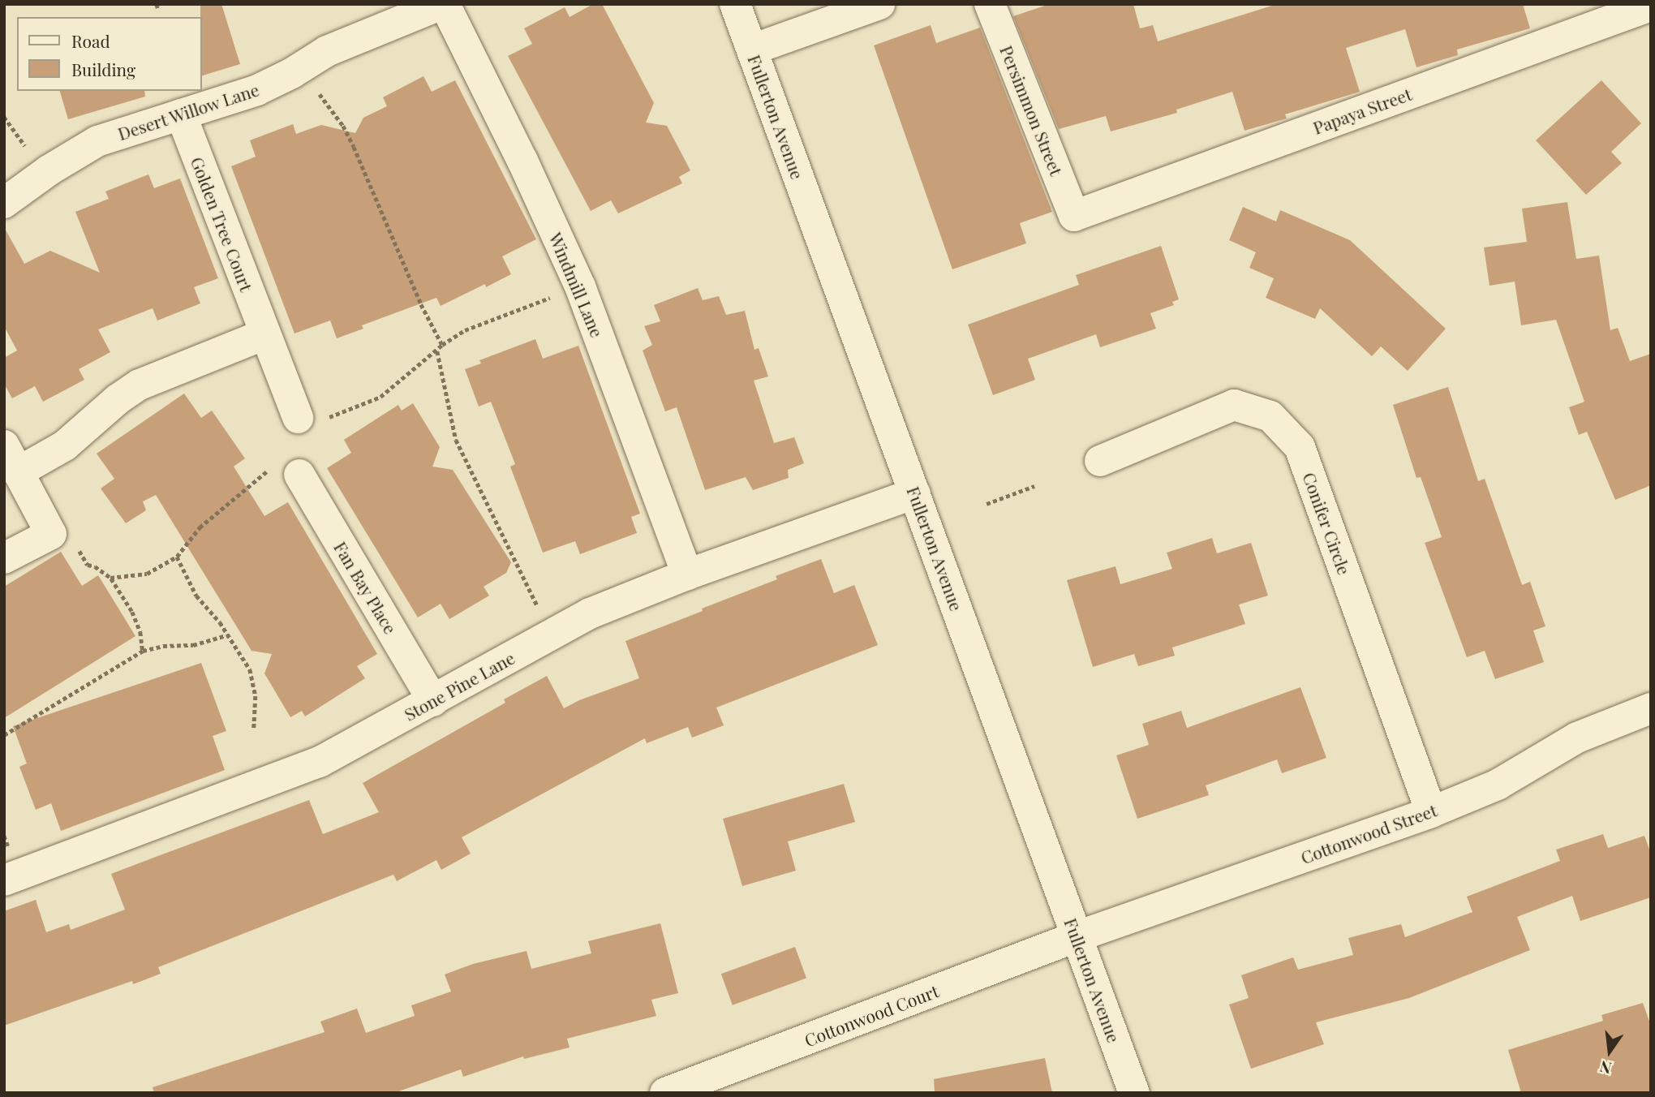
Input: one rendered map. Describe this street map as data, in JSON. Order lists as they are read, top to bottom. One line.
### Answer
{"streets":{"street":["Persimmon Street","Papaya Street","Desert Willow Lane","Fullerton Avenue","Golden Tree Court","Windmill Lane","Conifer Circle","Fan Bay Place","Stone Pine Lane","Cottonwood Street","Cottonwood Court"]},"crossings":[["Persimmon Street","Papaya Street"],["Desert Willow Lane","Golden Tree Court"],["Desert Willow Lane","Windmill Lane"],["Fullerton Avenue","Stone Pine Lane"],["Fullerton Avenue","Cottonwood Street"],["Fullerton Avenue","Cottonwood Court"],["Windmill Lane","Stone Pine Lane"],["Conifer Circle","Cottonwood Street"],["Fan Bay Place","Stone Pine Lane"],["Cottonwood Street","Cottonwood Court"]],"legend":["Road","Building"],"north":"bottom"}
